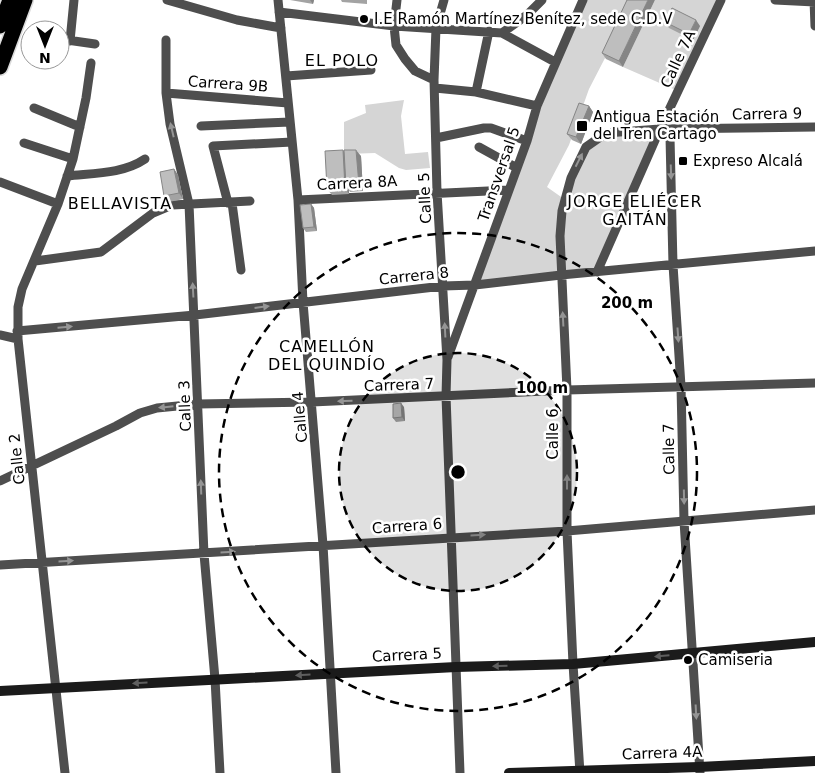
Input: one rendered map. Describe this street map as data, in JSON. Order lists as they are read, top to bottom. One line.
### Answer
{"streets":{"main road":["Carrera 5","Carrera 4A"],"street":["Calle 7A","Carrera 9B","Carrera 9","Transversal 5","Carrera 8A","Calle 5","Carrera 8","Carrera 7","Calle 3","Calle 4","Calle 6","Calle 7","Calle 2","Carrera 6"]},"crossings":[["Calle 7A","Carrera 9"],["Calle 7A","Carrera 8"],["Calle 7A","Calle 6"],["Calle 7A","Calle 7"],["Carrera 9B","Calle 3"],["Carrera 9B","Calle 4"],["Carrera 9","Calle 6"],["Carrera 9","Calle 7"],["Transversal 5","Carrera 8A"],["Transversal 5","Calle 5"],["Transversal 5","Carrera 8"],["Carrera 8A","Calle 5"],["Carrera 8A","Calle 4"],["Calle 5","Carrera 8"],["Calle 5","Carrera 7"],["Calle 5","Carrera 6"],["Calle 5","Carrera 5"],["Carrera 8","Calle 3"],["Carrera 8","Calle 4"],["Carrera 8","Calle 6"],["Carrera 8","Calle 7"],["Carrera 8","Calle 2"],["Carrera 7","Calle 3"],["Carrera 7","Calle 4"],["Carrera 7","Calle 6"],["Carrera 7","Calle 7"],["Carrera 7","Calle 2"],["Calle 3","Carrera 6"],["Calle 3","Carrera 5"],["Calle 4","Carrera 6"],["Calle 4","Carrera 5"],["Calle 6","Calle 7"],["Calle 6","Carrera 6"],["Calle 6","Carrera 5"],["Calle 6","Carrera 4A"],["Calle 7","Carrera 6"],["Calle 7","Carrera 5"],["Calle 7","Carrera 4A"],["Calle 2","Carrera 6"],["Calle 2","Carrera 5"]],"one_way":["Carrera 8","Carrera 7","Calle 3","Calle 6","Calle 7","Carrera 6","Carrera 5"],"districts":["EL POLO","JORGE ELIÉCER GAITÁN","BELLAVISTA","CAMELLÓN DEL QUINDÍO"],"places":{"other":["I.E Ramón Martínez Benítez, sede C.D.V","Camiseria"],"transit":["Antigua Estación del Tren Cartago","Expreso Alcalá"]},"north":"bottom","rings":["200 m","100 m"]}
